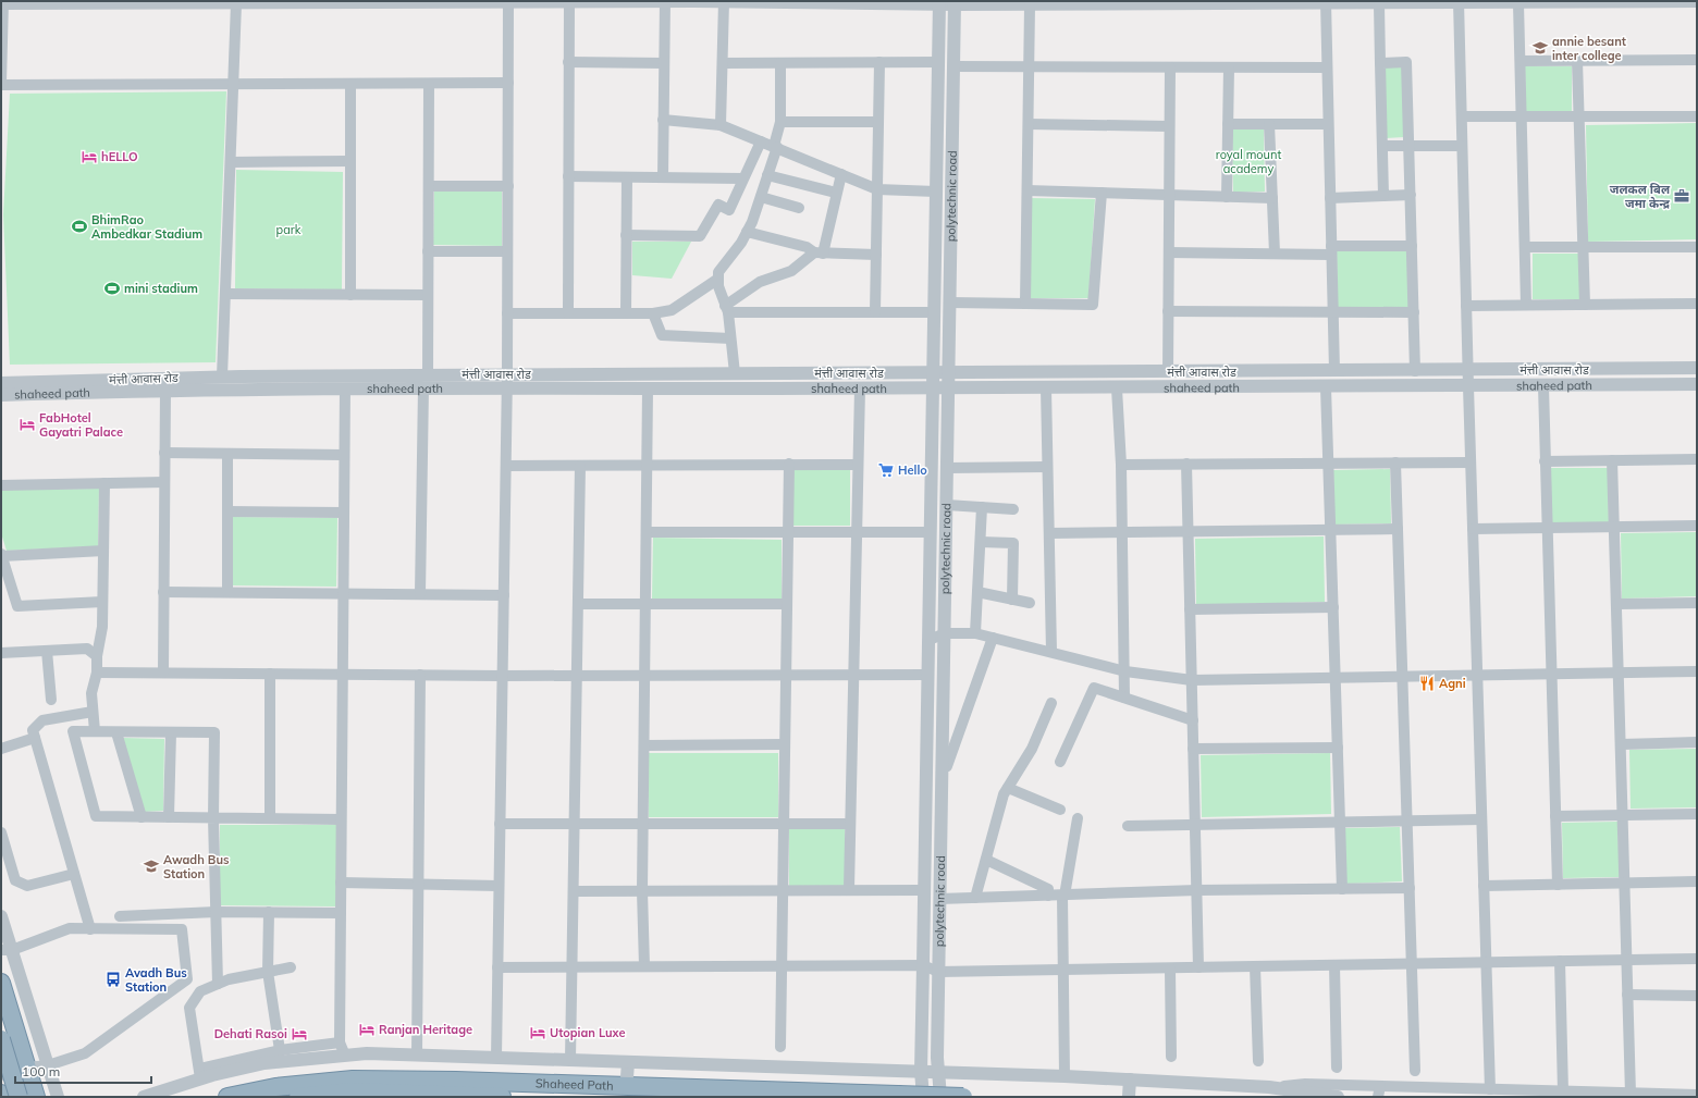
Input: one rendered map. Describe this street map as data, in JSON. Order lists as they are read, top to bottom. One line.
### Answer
{"streets":{"highway":["Shaheed Path"],"street":["polytechnic road","मंत्ती आवास रोड","shaheed path"]},"crossings":[["polytechnic road","मंत्ती आवास रोड"],["polytechnic road","shaheed path"],["मंत्ती आवास रोड","shaheed path"]],"parks":["royal mount academy","park"],"places":{"school or university":["annie besant inter college","Awadh Bus Station"],"hotel":["hELLO","FabHotel Gayatri Palace","Ranjan Heritage","Utopian Luxe","Dehati Rasoi"],"office":["जलकल बिल जमा केन्द्र"],"sports":["BhimRao Ambedkar Stadium","mini stadium"],"supermarket":["Hello"],"restaurant":["Agni"],"bus stop":["Avadh Bus Station"]},"scale_bar":"100 m"}
